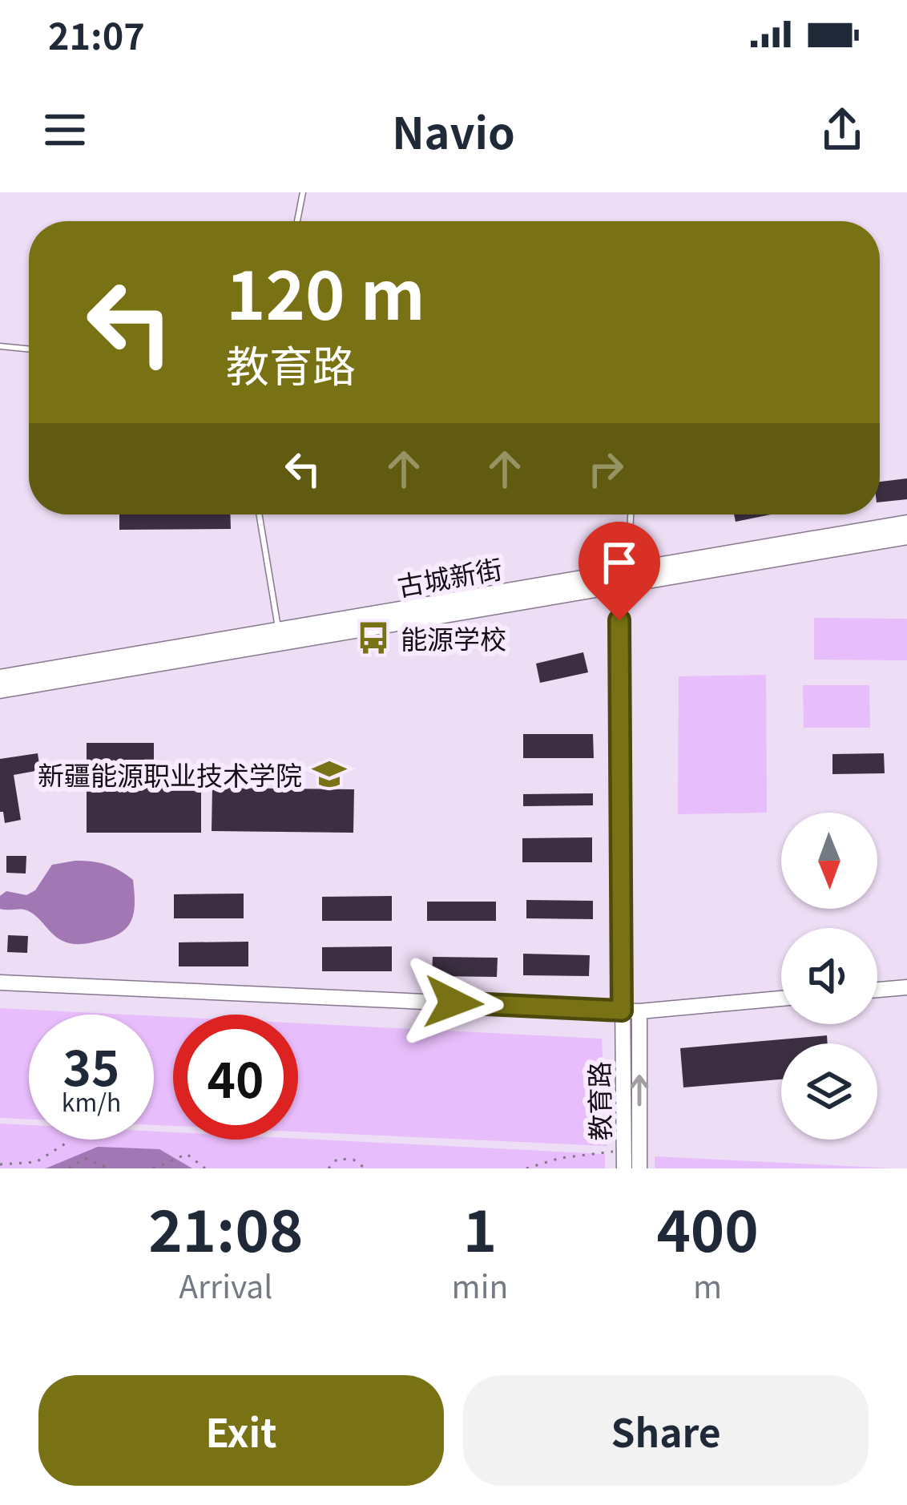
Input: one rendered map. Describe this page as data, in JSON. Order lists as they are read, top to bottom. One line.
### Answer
{"streets":{"street":["古城新街","教育路"]},"crossings":[["古城新街","教育路"]],"places":{"bus stop":["能源学校"],"school or university":["新疆能源职业技术学院"]},"north":"bottom","page":{"status":"21:07","header":"Navio","turn":["120 m","教育路"],"speed":"35 km/h","limit":"40","eta":["21:08","Arrival","1","min","400","m"],"buttons":["Exit","Share"]}}
